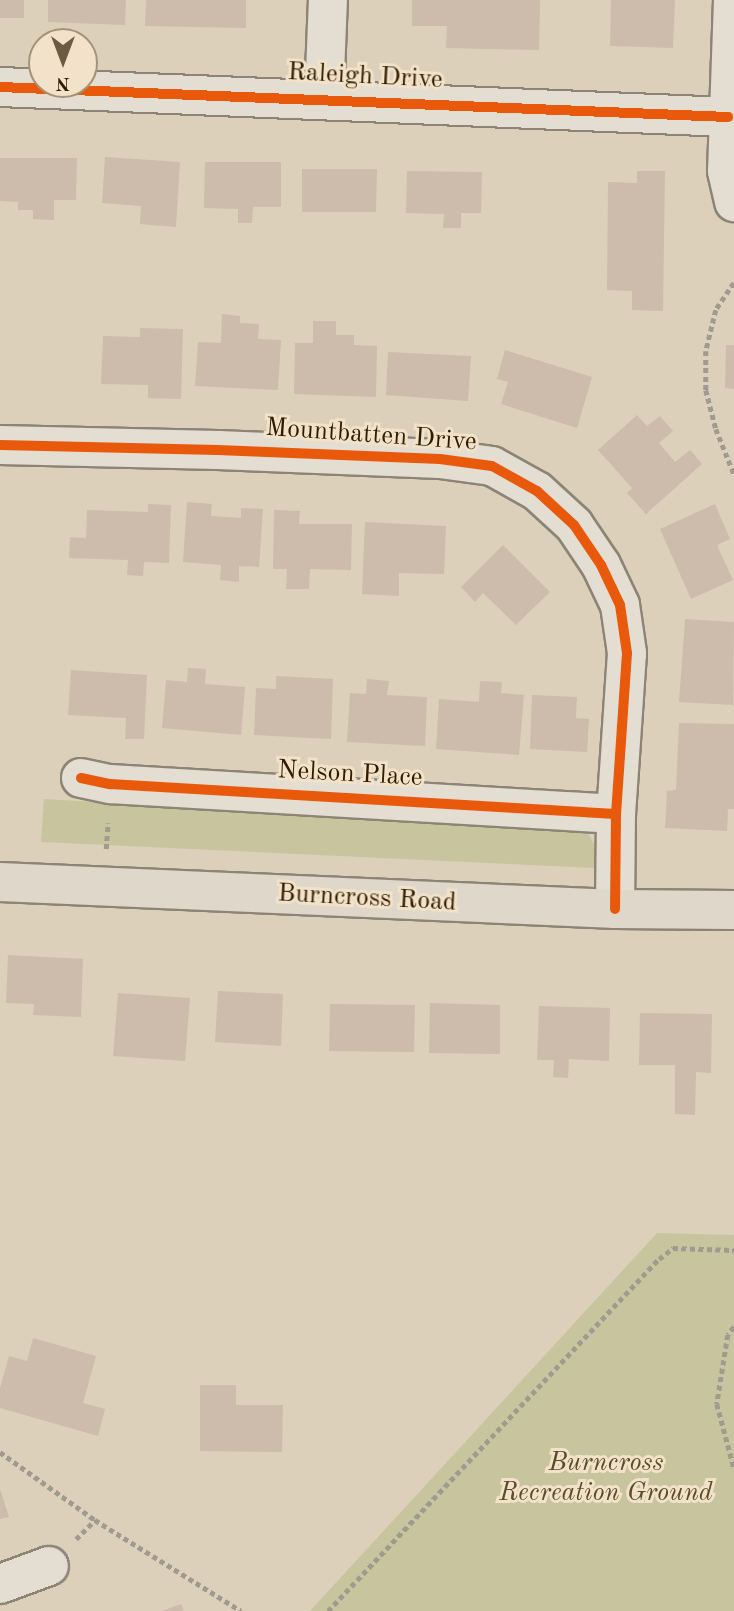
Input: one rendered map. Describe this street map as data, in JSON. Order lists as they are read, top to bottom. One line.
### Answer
{"streets":{"main road":["Burncross Road"],"street":["Raleigh Drive","Mountbatten Drive","Nelson Place"]},"crossings":[["Mountbatten Drive","Nelson Place"],["Mountbatten Drive","Burncross Road"]],"parks":["Burncross Recreation Ground"],"north":"bottom"}
